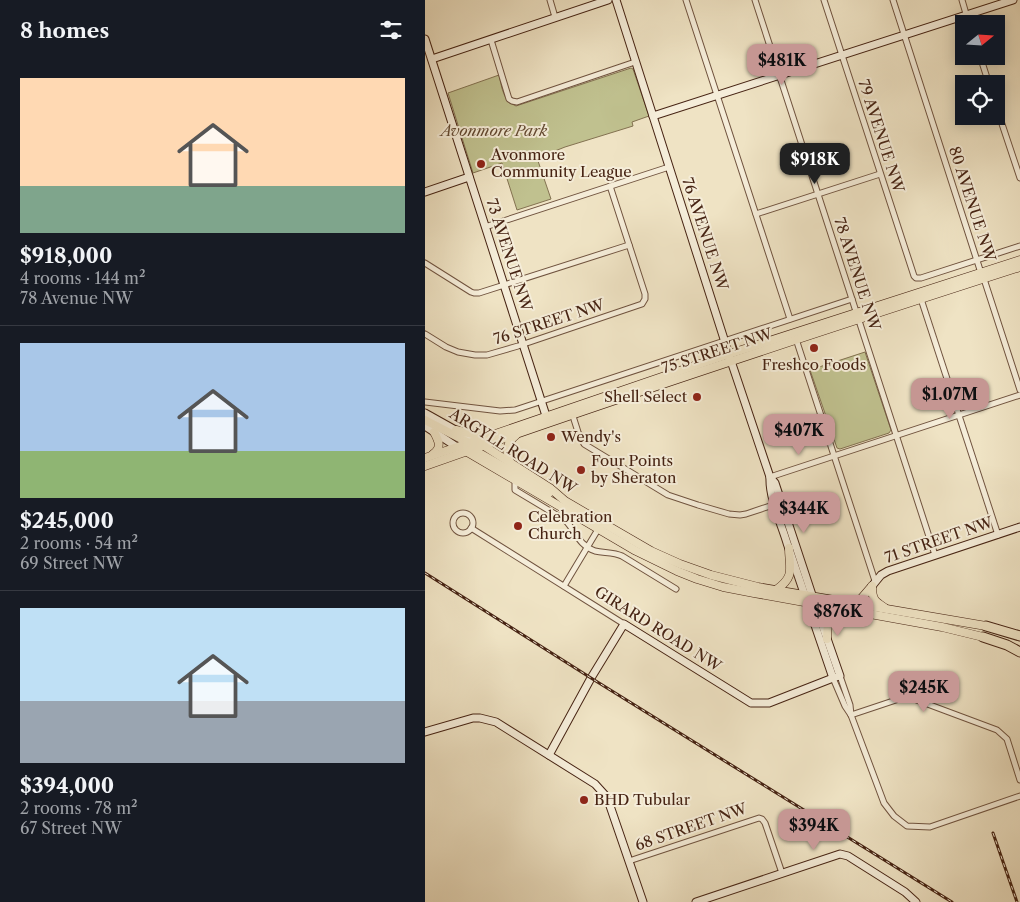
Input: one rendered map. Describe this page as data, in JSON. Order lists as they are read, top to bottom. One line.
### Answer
{"streets":{"main road":["75 STREET NW","ARGYLL ROAD NW"],"street":["79 AVENUE NW","80 AVENUE NW","76 AVENUE NW","73 AVENUE NW","78 AVENUE NW","76 STREET NW","71 STREET NW","GIRARD ROAD NW","68 STREET NW"]},"crossings":[["79 AVENUE NW","80 AVENUE NW"],["80 AVENUE NW","75 STREET NW"],["76 AVENUE NW","75 STREET NW"],["76 AVENUE NW","ARGYLL ROAD NW"],["76 AVENUE NW","GIRARD ROAD NW"],["73 AVENUE NW","76 STREET NW"],["73 AVENUE NW","75 STREET NW"],["78 AVENUE NW","75 STREET NW"],["78 AVENUE NW","71 STREET NW"],["75 STREET NW","ARGYLL ROAD NW"]],"parks":["Avonmore Park"],"places":["Avonmore Community League","Freshco Foods","Shell Select","Wendy's","Four Points by Sheraton","Celebration Church","BHD Tubular"],"north":"right","page":{"heading":"8 homes","price":["$481K","$918K","$1.07M","$407K","$344K","$876K","$245K","$394K"],"list":[{"name":"$918,000","note":"4 rooms · 144 m² · 78 Avenue NW"},{"name":"$245,000","note":"2 rooms · 54 m² · 69 Street NW"},{"name":"$394,000","note":"2 rooms · 78 m² · 67 Street NW"}]}}
